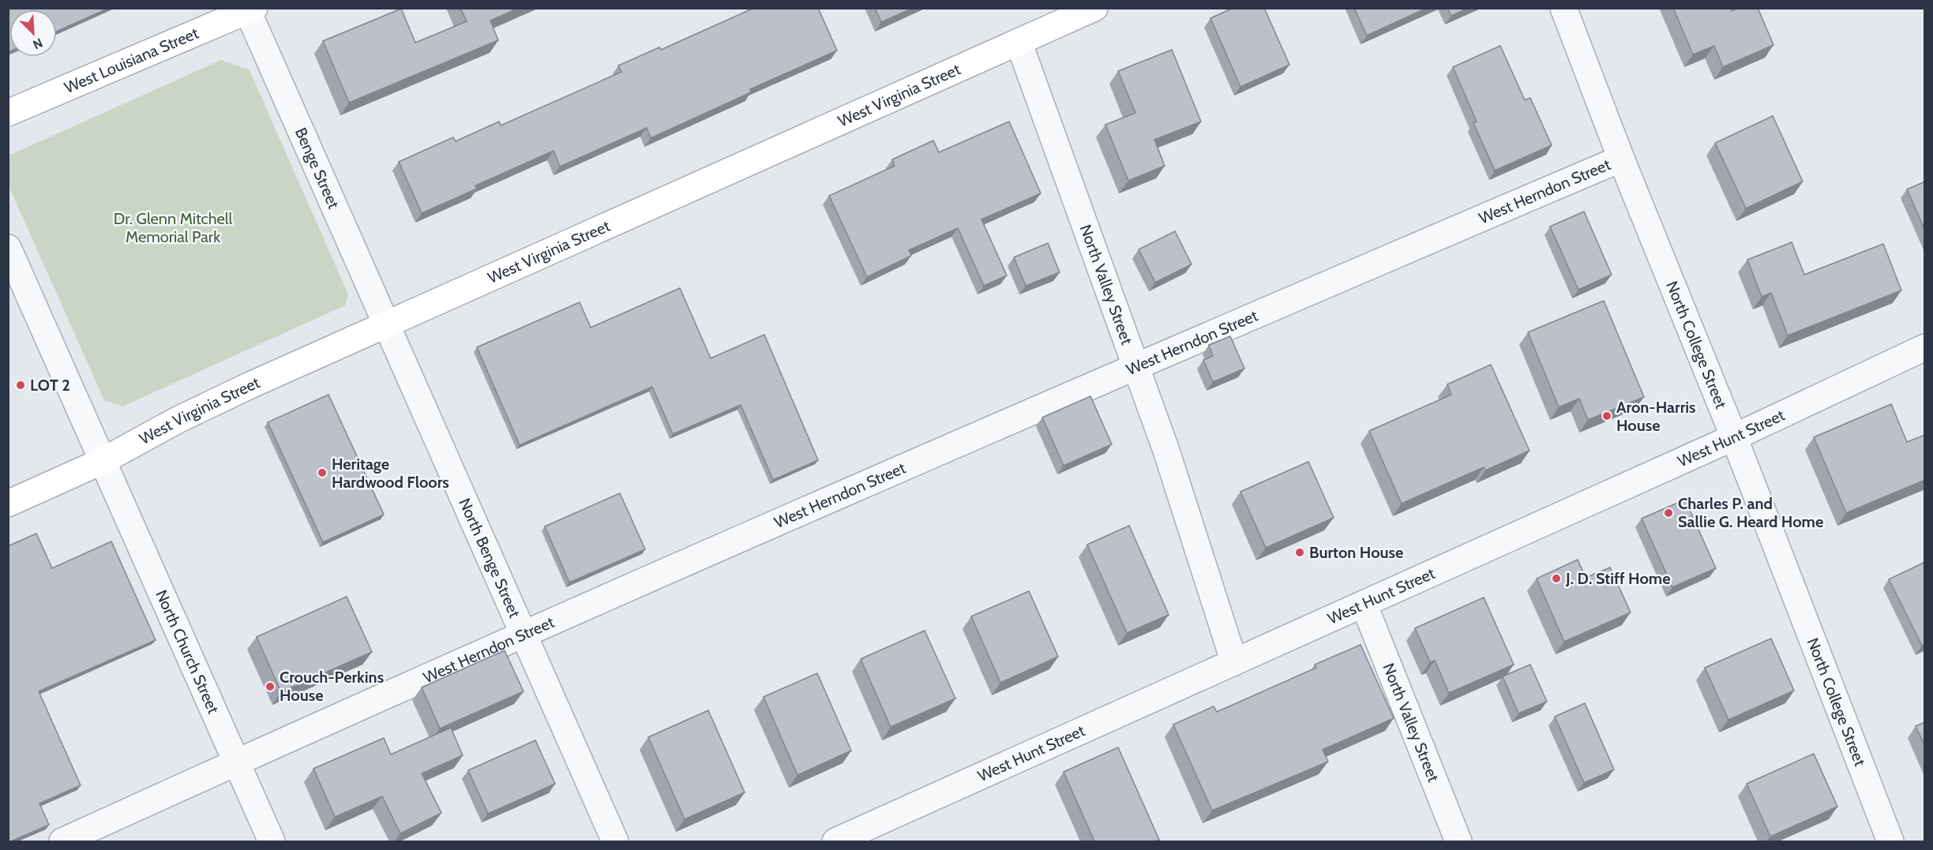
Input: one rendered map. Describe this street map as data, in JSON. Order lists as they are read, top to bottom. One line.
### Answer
{"streets":{"main road":["West Louisiana Street","West Virginia Street"],"street":["Benge Street","West Herndon Street","North Valley Street","North College Street","West Hunt Street","North Benge Street","North Church Street"]},"crossings":[["West Louisiana Street","Benge Street"],["West Virginia Street","Benge Street"],["West Virginia Street","North Valley Street"],["West Virginia Street","North Benge Street"],["West Virginia Street","North Church Street"],["Benge Street","North Benge Street"],["West Herndon Street","North Valley Street"],["West Herndon Street","North College Street"],["West Herndon Street","North Benge Street"],["West Herndon Street","North Church Street"],["North Valley Street","West Hunt Street"],["North College Street","West Hunt Street"]],"parks":["Dr. Glenn Mitchell Memorial Park"],"places":["LOT 2","Aron-Harris House","Heritage Hardwood Floors","Charles P. and Sallie G. Heard Home","Burton House","J. D. Stiff Home","Crouch-Perkins House"],"north":"bottom right"}
